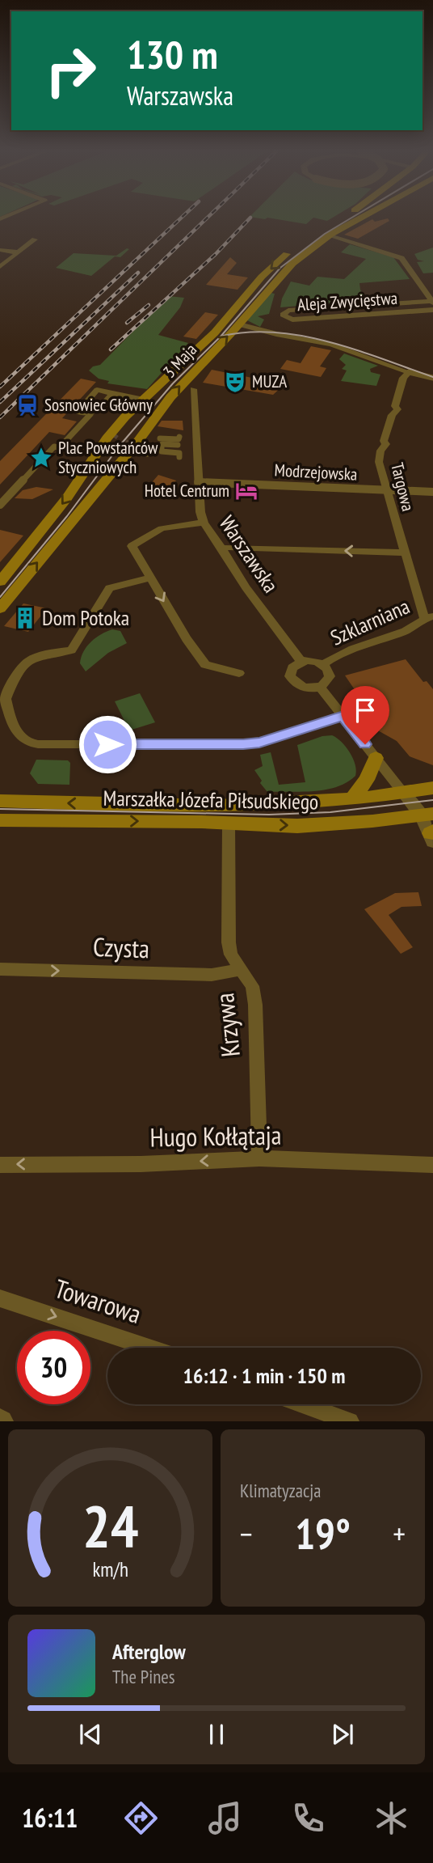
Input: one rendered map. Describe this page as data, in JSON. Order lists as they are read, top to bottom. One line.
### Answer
{"streets":{"main road":["3 Maja","Marszałka Józefa Piłsudskiego"],"street":["Aleja Zwycięstwa","Modrzejowska","Targowa","Warszawska","Szklarniana","Czysta","Krzywa","Hugo Kołłątaja","Towarowa"]},"crossings":[["Modrzejowska","Targowa"],["Modrzejowska","Warszawska"],["Targowa","Szklarniana"],["Warszawska","Szklarniana"],["Marszałka Józefa Piłsudskiego","Krzywa"],["Czysta","Krzywa"],["Krzywa","Hugo Kołłątaja"]],"one_way":["Czysta","Hugo Kołłątaja","Towarowa"],"places":{"theatre":["MUZA"],"station":["Sosnowiec Główny"],"place":["Plac Powstańców Styczniowych"],"hotel":["Hotel Centrum"],"building":["Dom Potoka"]},"page":{"turn":["130 m","Warszawska"],"limit":"30","trip":"16:12 · 1 min · 150 m","tile":"Klimatyzacja","heat":["−","19°","+"],"song":["Afterglow","The Pines"],"tabs":"16:11","gauge":["24","km/h"]}}
